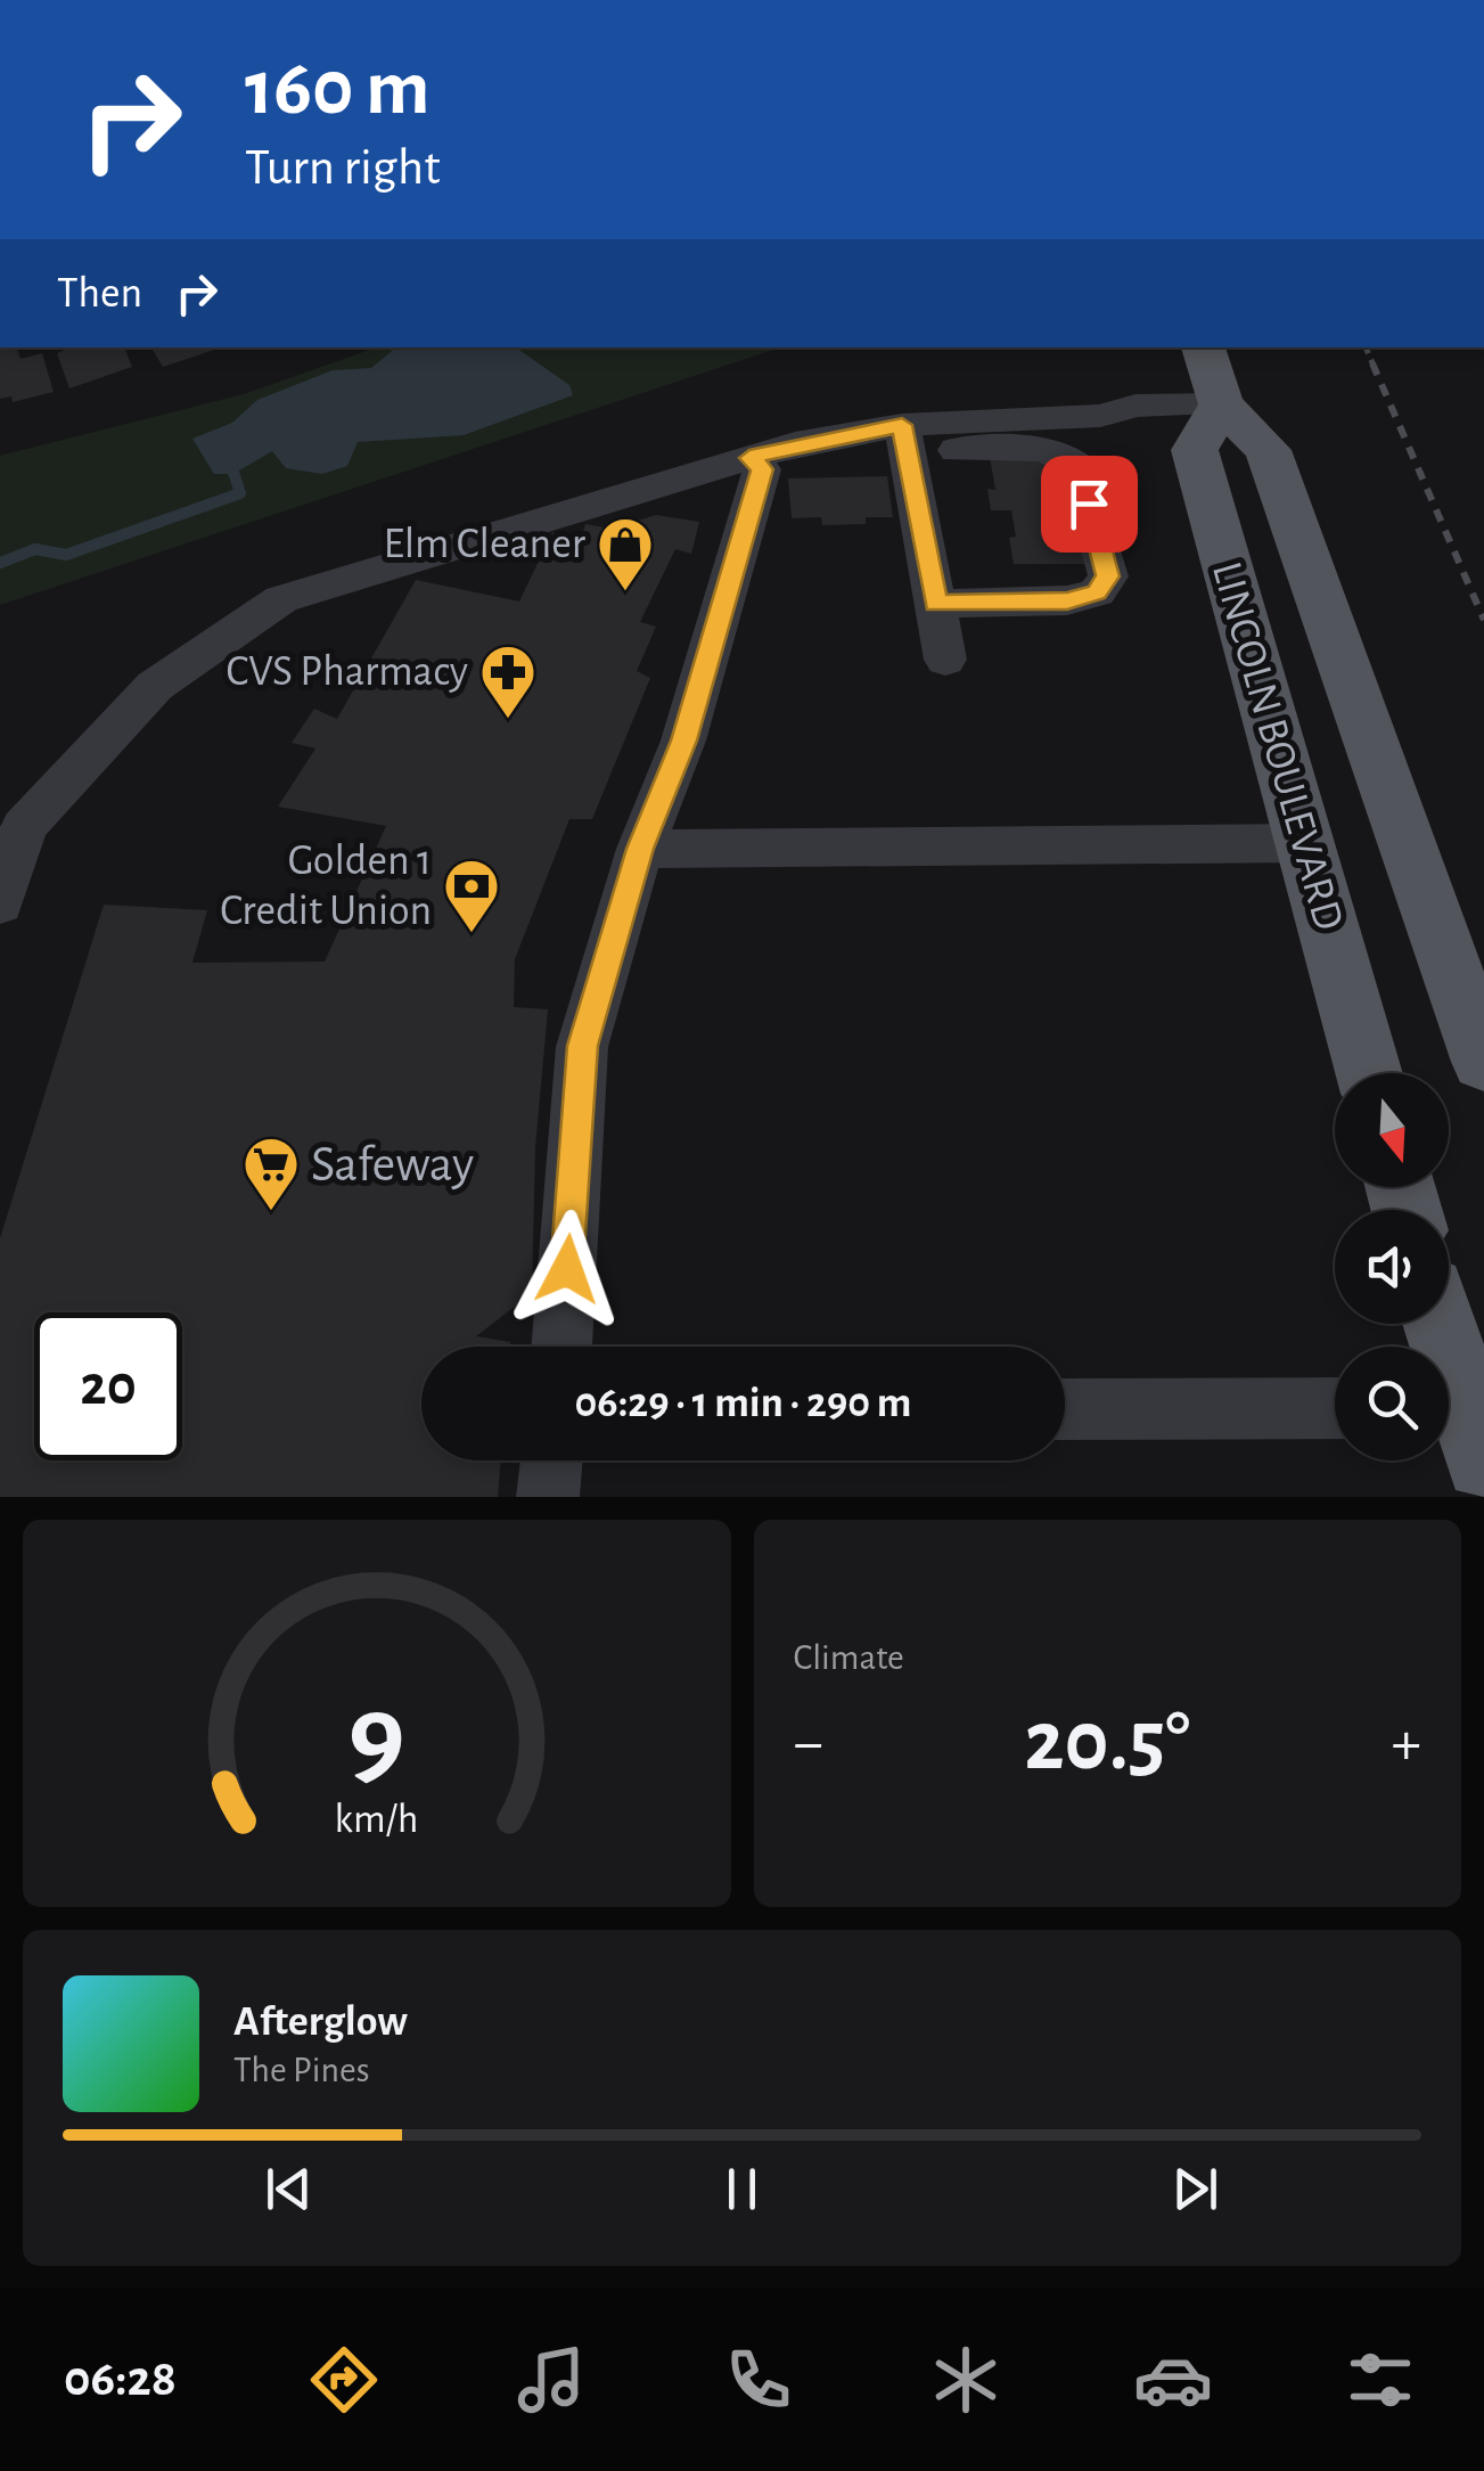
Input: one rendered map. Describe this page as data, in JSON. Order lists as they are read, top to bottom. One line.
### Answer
{"streets":{"main road":["LINCOLN BOULEVARD"]},"places":{"shop":["Elm Cleaner"],"pharmacy":["CVS Pharmacy"],"bank":["Golden 1 Credit Union"],"supermarket":["Safeway"]},"north":"bottom","page":{"turn":["160 m","Turn right"],"then":"Then","limit":"20","trip":"06:29 · 1 min · 290 m","tile":"Climate","heat":["−","20.5°","+"],"song":["Afterglow","The Pines"],"tabs":"06:28","gauge":["9","km/h"]}}
